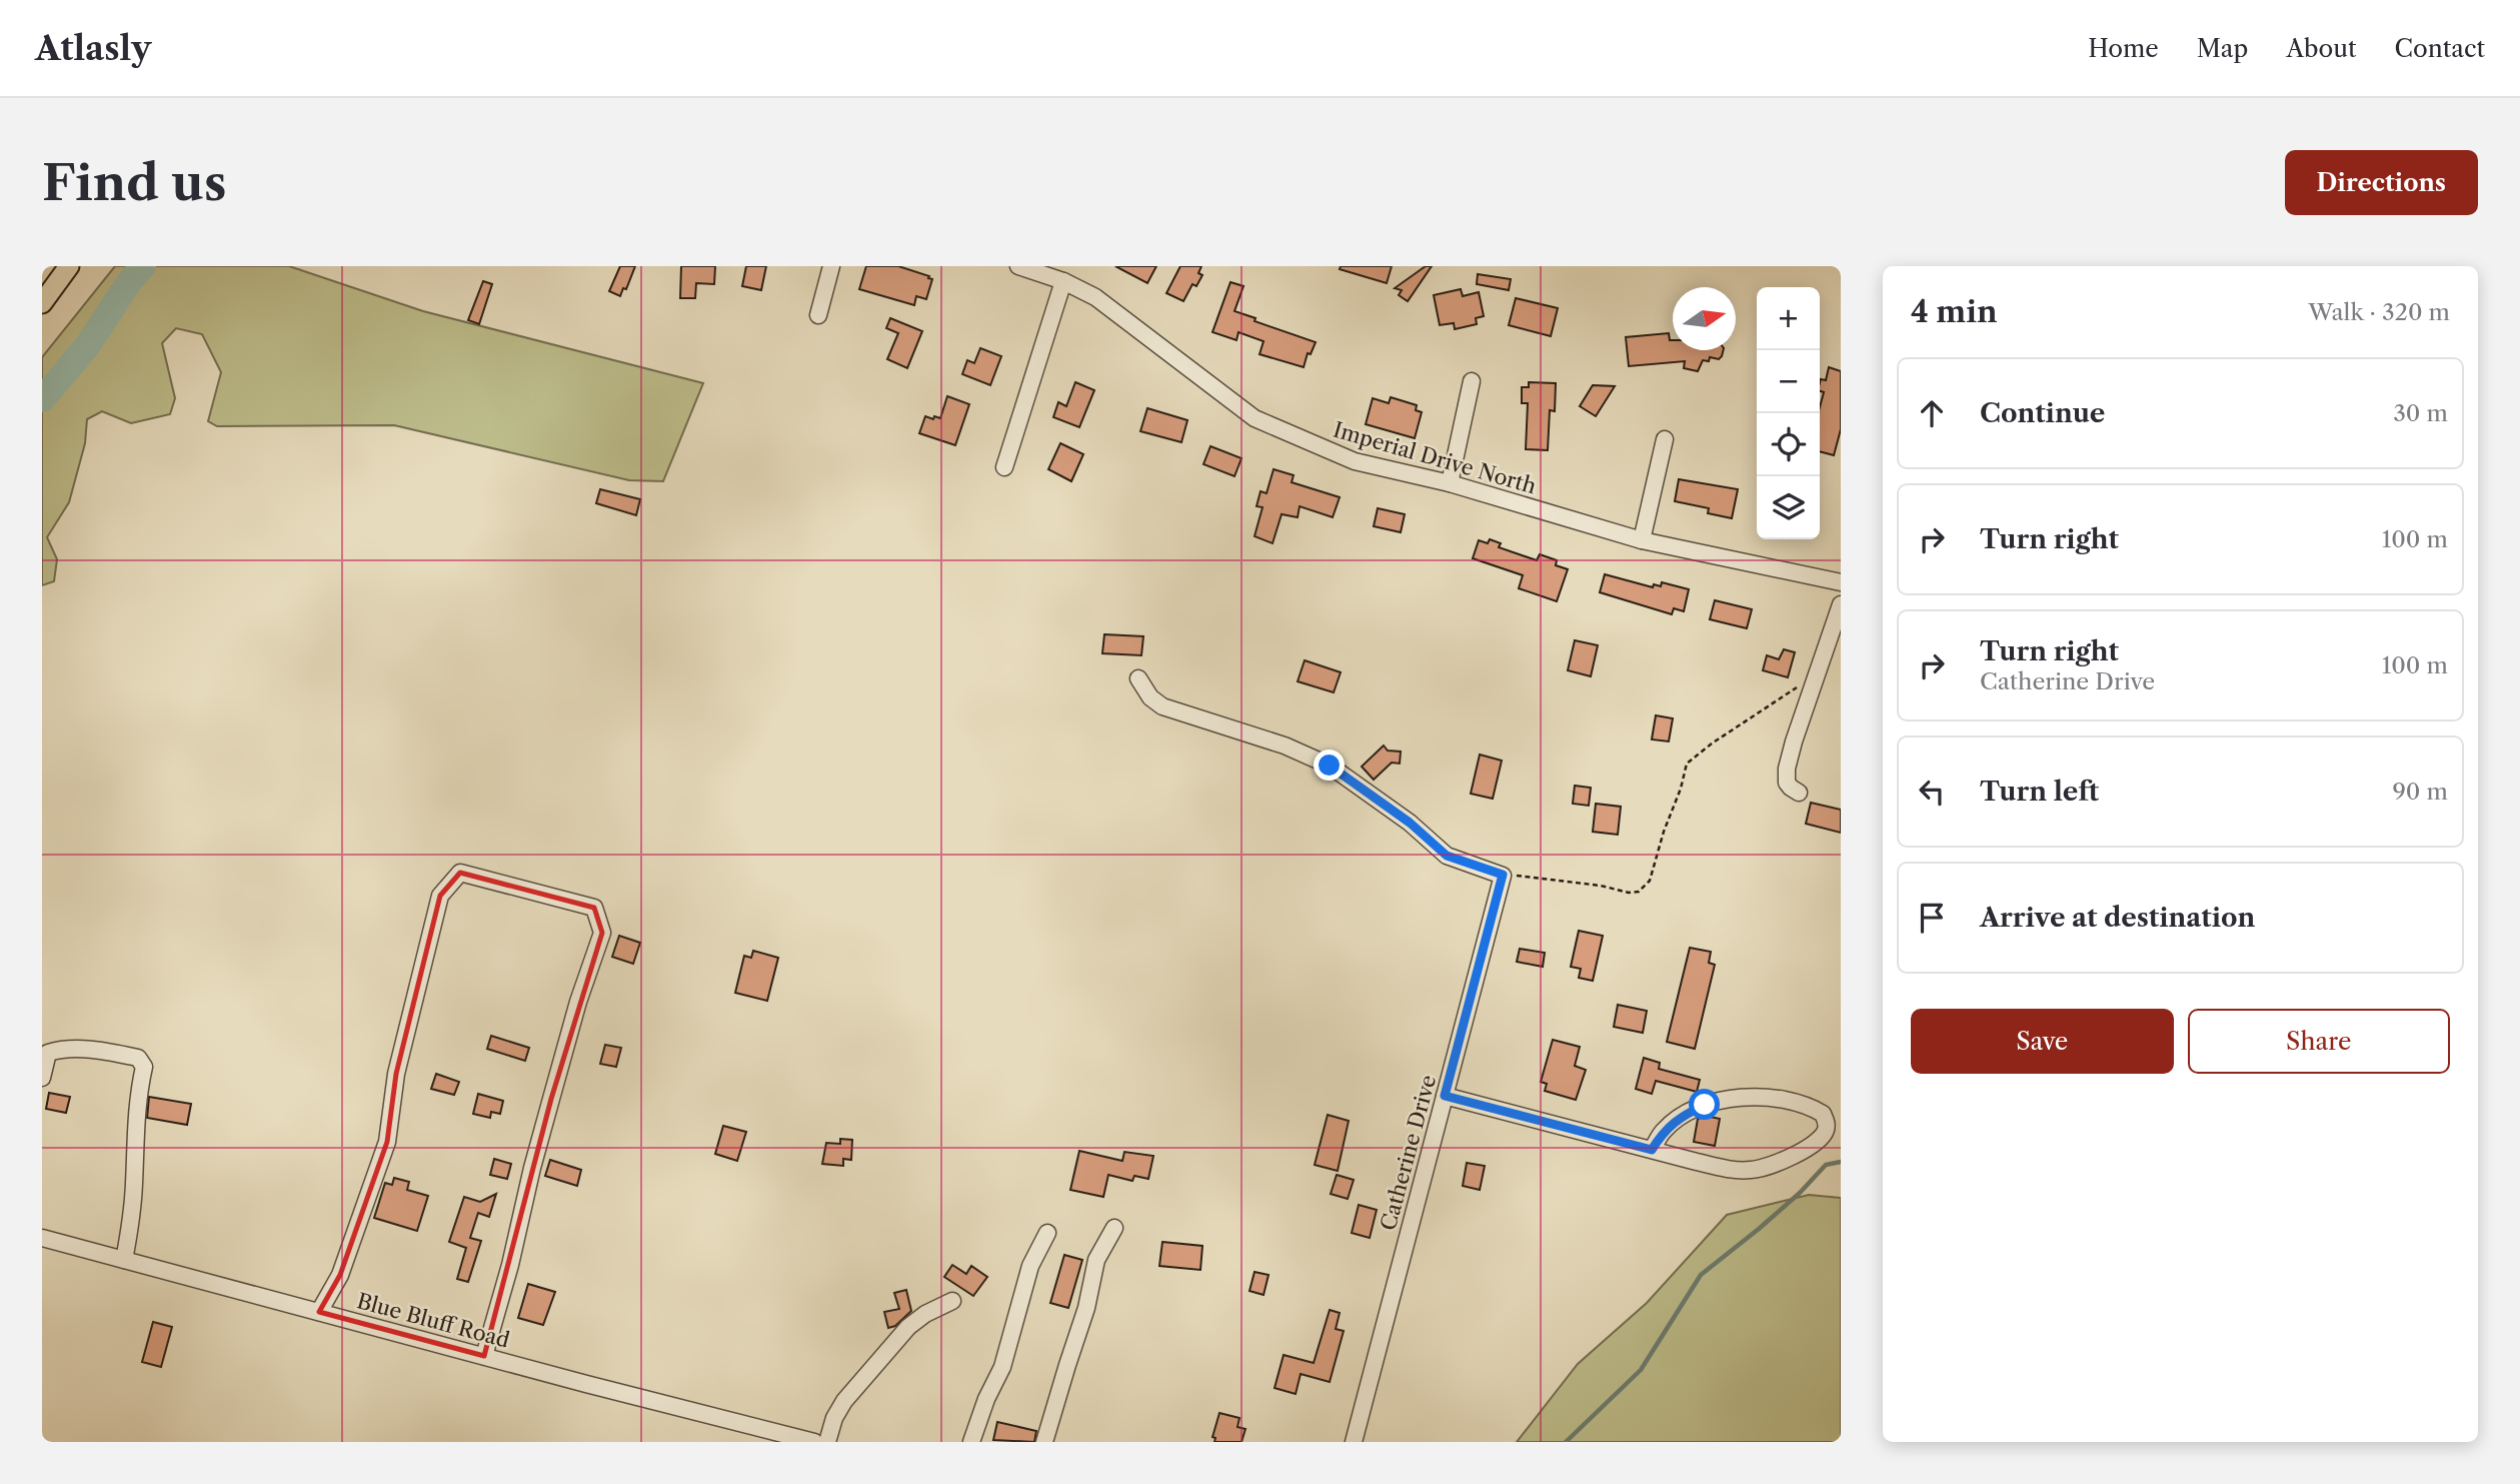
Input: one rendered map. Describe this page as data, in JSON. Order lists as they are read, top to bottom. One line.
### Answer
{"streets":{"street":["Imperial Drive North","Catherine Drive","Blue Bluff Road"]},"north":"right","page":{"header":"Atlasly","nav":["Home","Map","About","Contact"],"buttons":["Directions",["Save","Share"]],"title":"Find us","heading":["4 min","Walk · 320 m"],"map_buttons":["+","−"],"list":[["Continue","30 m"],["Turn right","100 m"],["Turn right","Catherine Drive","100 m"],["Turn left","90 m"],"Arrive at destination"]}}
